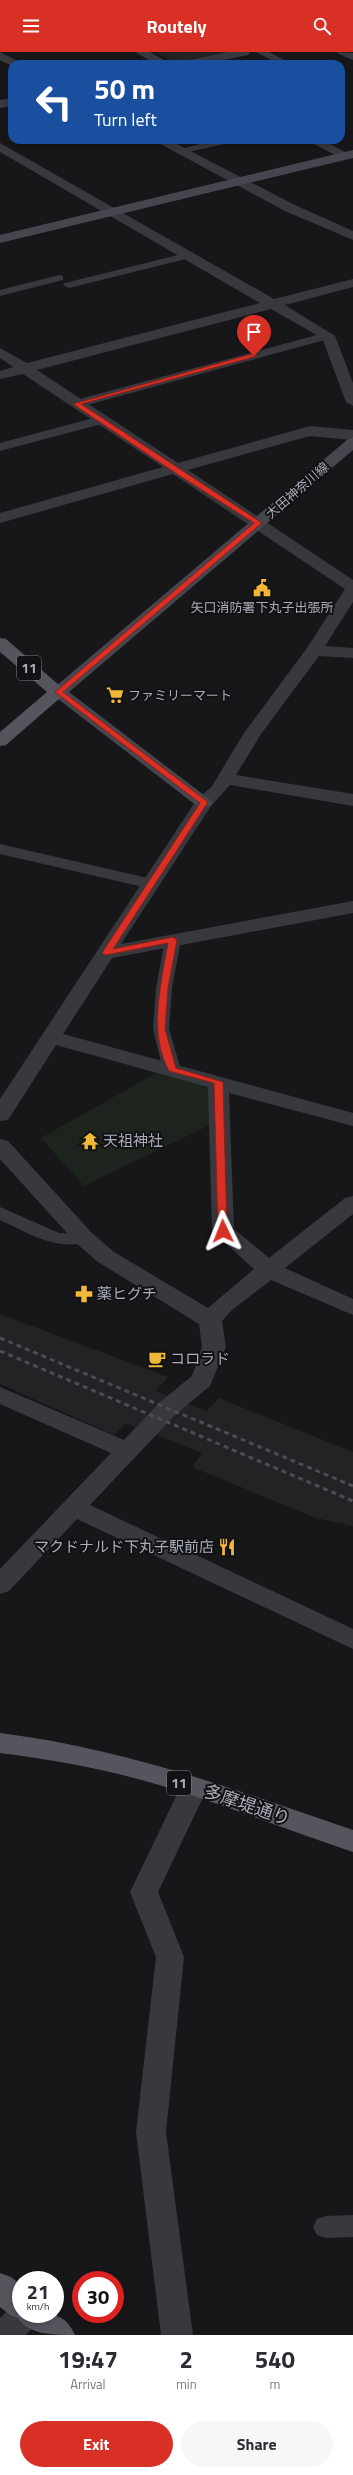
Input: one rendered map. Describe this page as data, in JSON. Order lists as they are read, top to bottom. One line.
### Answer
{"streets":{"main road":["11","多摩堤通り"],"street":["大田神奈川線"]},"crossings":[["大田神奈川線","11"]],"places":{"public building":["矢口消防署下丸子出張所"],"supermarket":["ファミリーマート"],"temple":["天祖神社"],"pharmacy":["薬ヒグチ"],"cafe":["コロラド"],"restaurant":["マクドナルド下丸子駅前店"]},"page":{"header":"Routely","turn":["50 m","Turn left"],"speed":"21 km/h","limit":"30","eta":["19:47","Arrival","2","min","540","m"],"buttons":["Exit","Share"]}}
